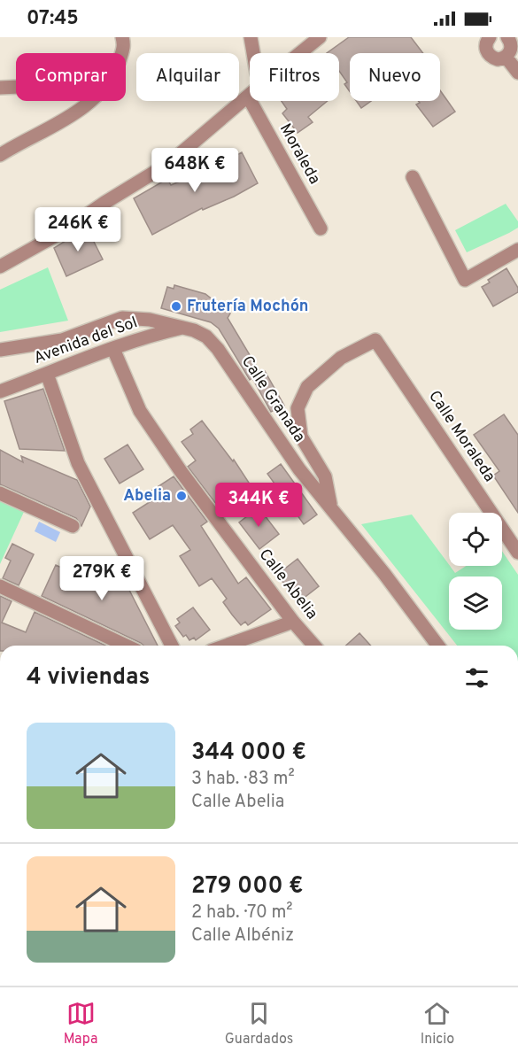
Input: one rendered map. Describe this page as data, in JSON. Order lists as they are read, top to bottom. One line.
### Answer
{"streets":{"street":["Moraleda","Avenida del Sol","Calle Granada","Calle Moraleda","Calle Abelia"]},"crossings":[["Avenida del Sol","Calle Granada"],["Avenida del Sol","Calle Abelia"],["Calle Granada","Calle Moraleda"]],"places":["Frutería Mochón","Abelia"],"page":{"status":"07:45","chip":["Comprar","Alquilar","Filtros","Nuevo"],"price":["648K €","246K €","344K €","279K €"],"heading":"4 viviendas","list":[{"name":"344 000 €","note":"3 hab. · 83 m² · Calle Abelia"},{"name":"279 000 €","note":"2 hab. · 70 m² · Calle Albéniz"}],"tabs":["Mapa","Guardados","Inicio"]}}
